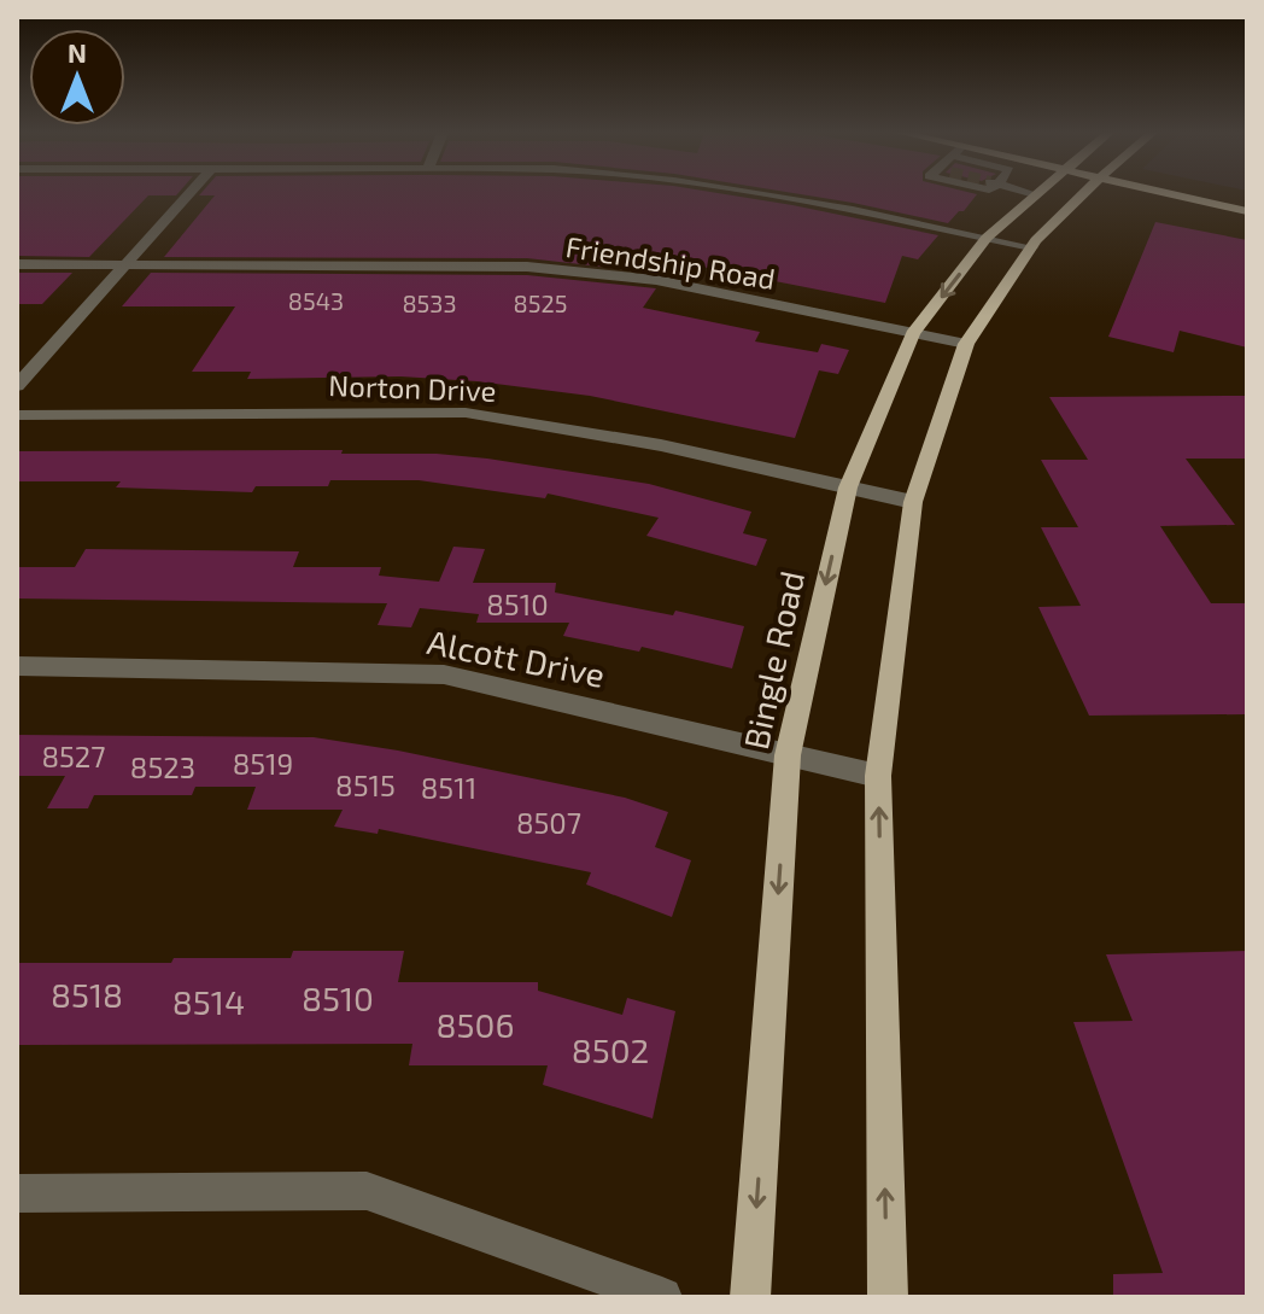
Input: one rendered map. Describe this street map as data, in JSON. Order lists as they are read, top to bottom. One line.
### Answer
{"streets":{"main road":["Bingle Road"],"street":["Friendship Road","Norton Drive","Alcott Drive"]},"crossings":[["Friendship Road","Bingle Road"],["Norton Drive","Bingle Road"],["Alcott Drive","Bingle Road"]],"house_numbers":["8543","8533","8525","8510","8527","8519","8523","8515","8511","8507","8518","8510","8514","8506","8502"],"north":"top"}
